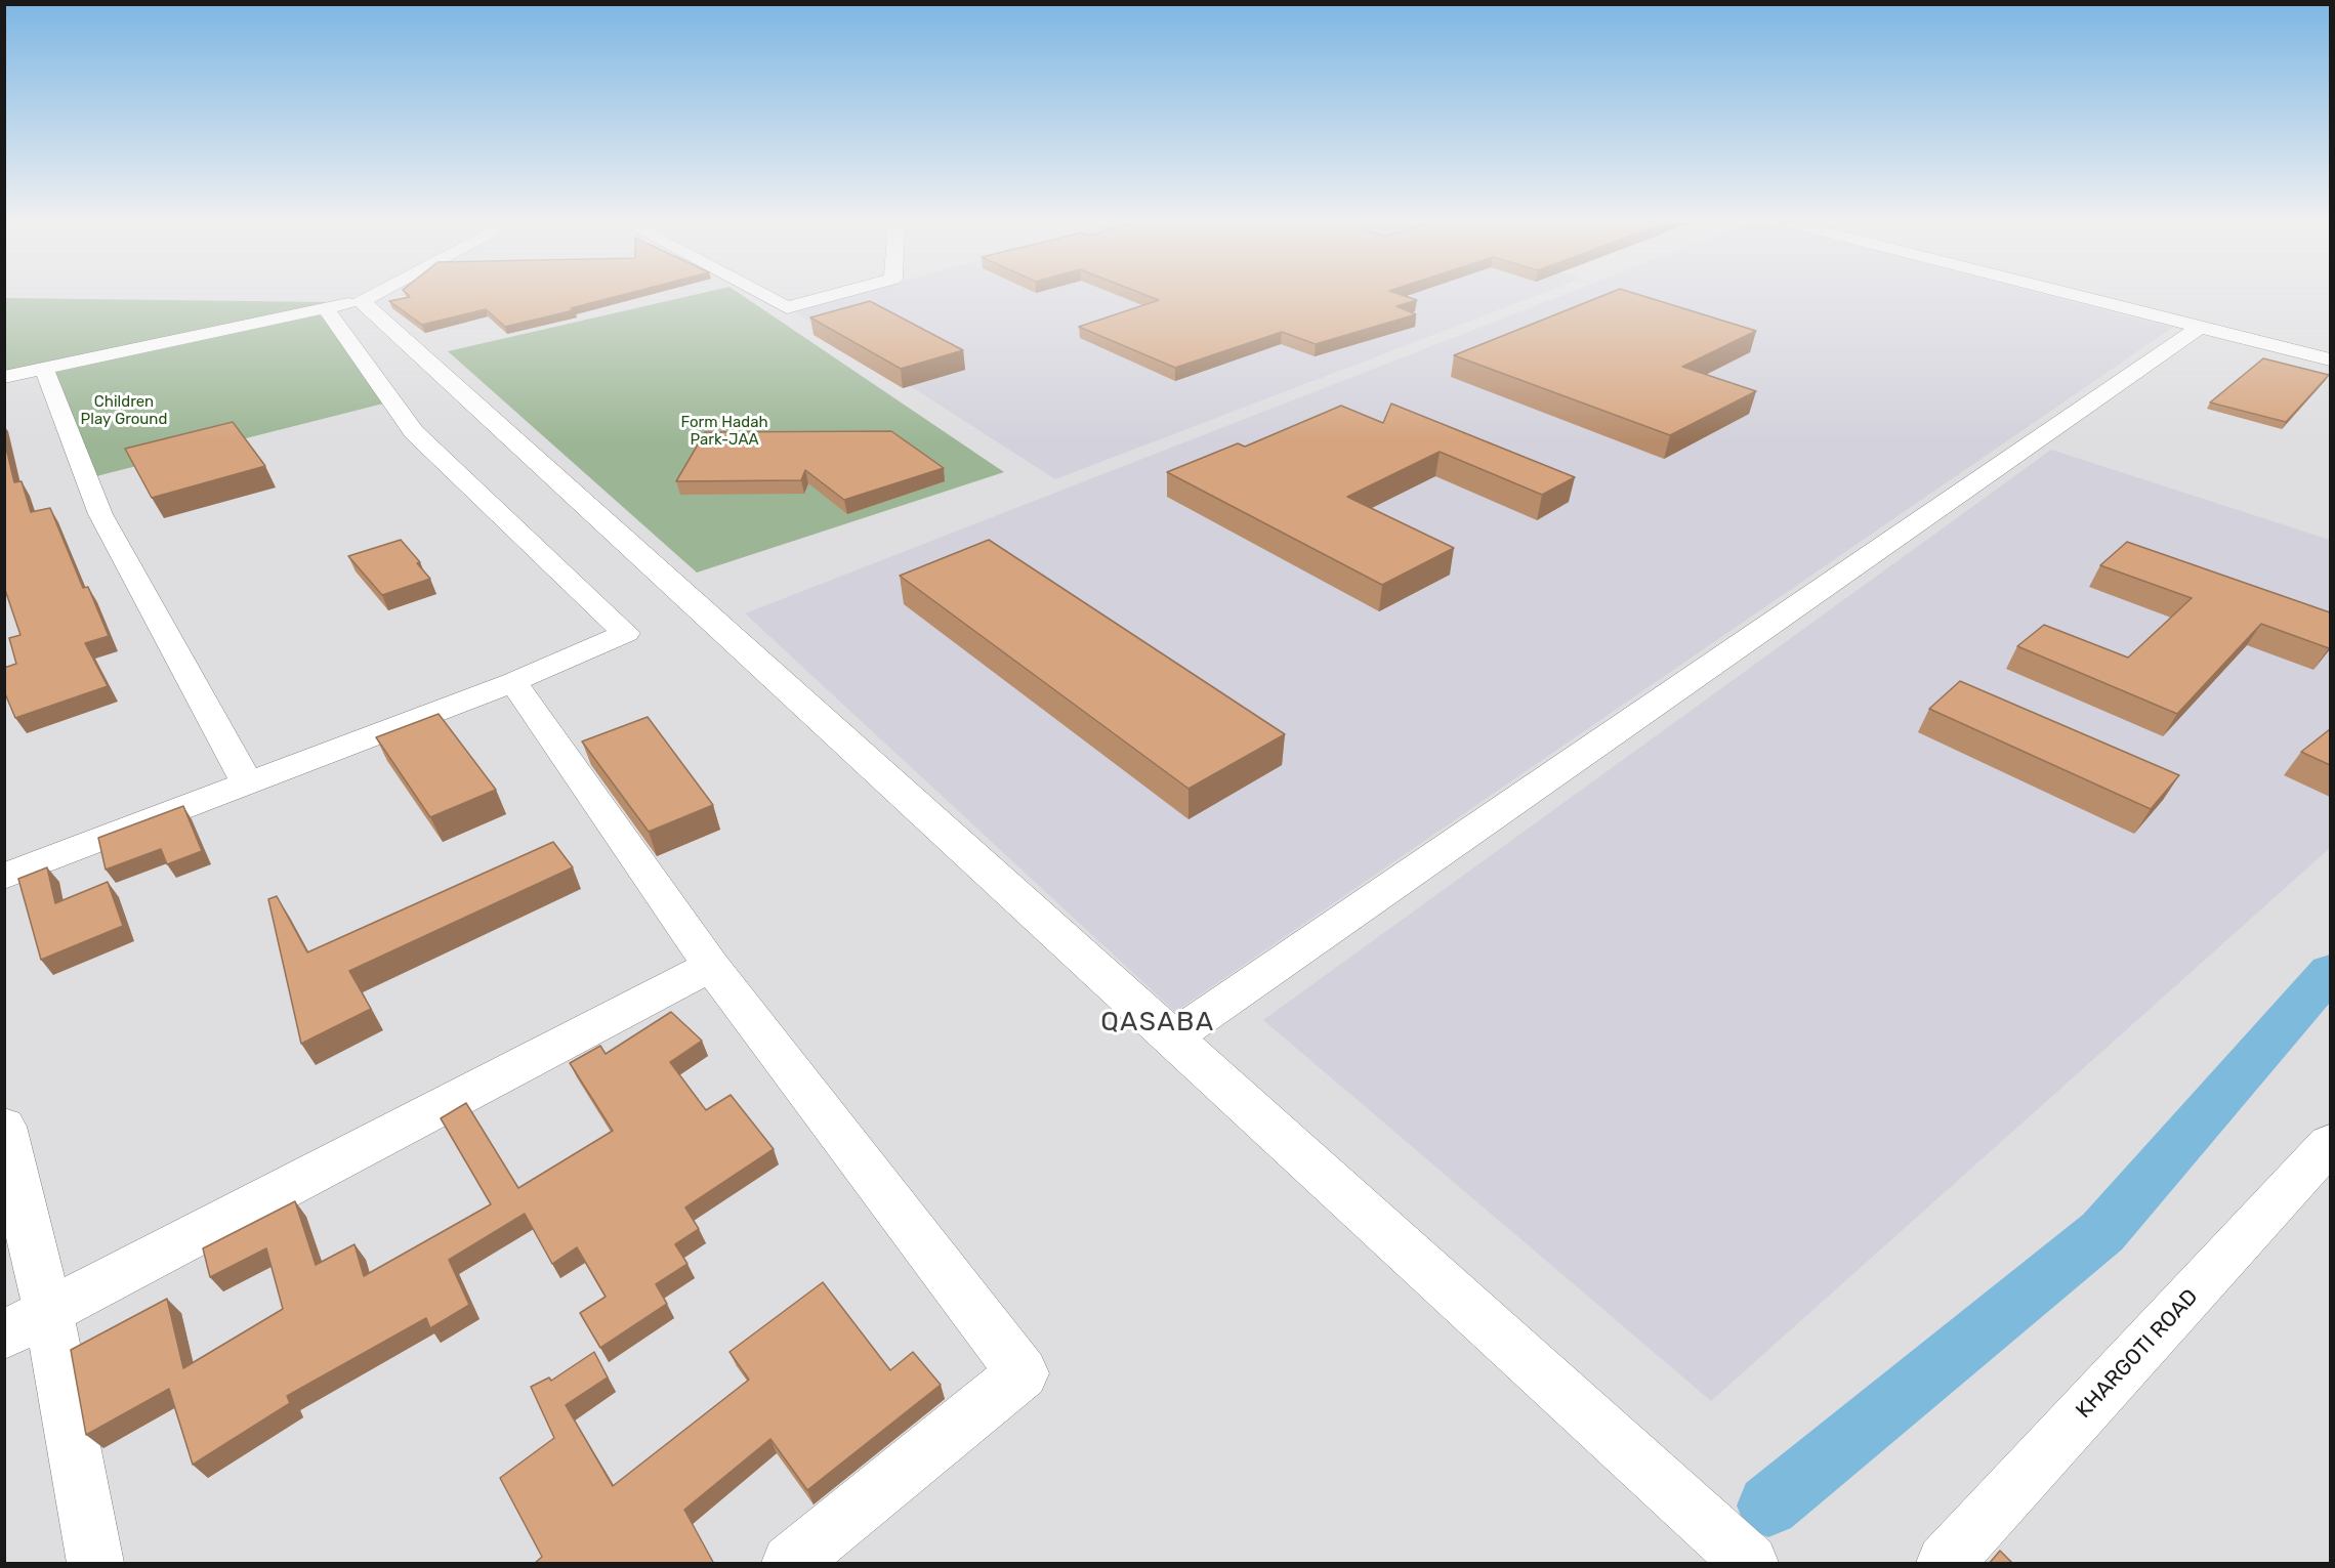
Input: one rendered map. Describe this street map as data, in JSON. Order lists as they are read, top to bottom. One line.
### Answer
{"streets":{"street":["KHARGOTI ROAD"]},"districts":["QASABA"],"parks":["Children Play Ground","Form Hadah Park-JAA"]}
